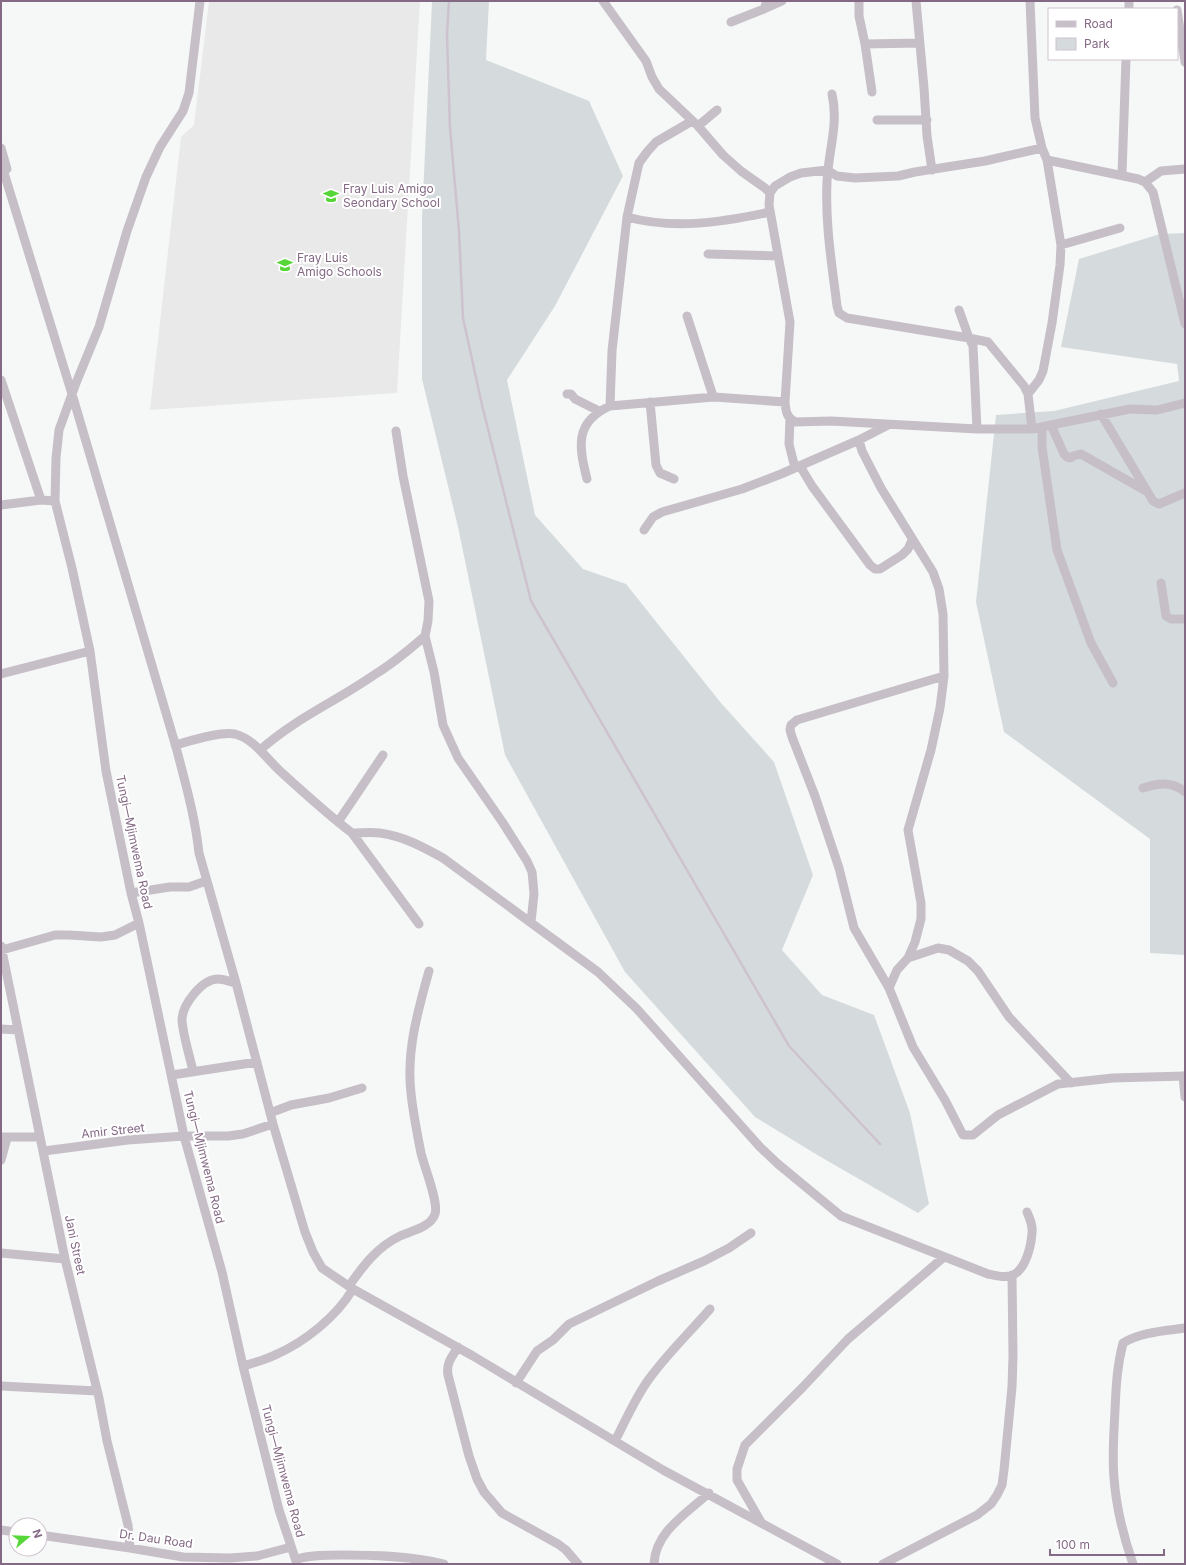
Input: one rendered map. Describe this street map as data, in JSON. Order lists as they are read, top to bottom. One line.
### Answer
{"streets":{"street":["Tungi—Mjimwema Road","Amir Street","Jani Street","Dr. Dau Road"]},"crossings":[["Tungi—Mjimwema Road","Amir Street"],["Tungi—Mjimwema Road","Dr. Dau Road"],["Amir Street","Jani Street"],["Jani Street","Dr. Dau Road"]],"places":{"school or university":["Fray Luis Amigo Seondary School","Fray Luis Amigo Schools"]},"legend":["Road","Park"],"scale_bar":"100 m","north":"right"}
